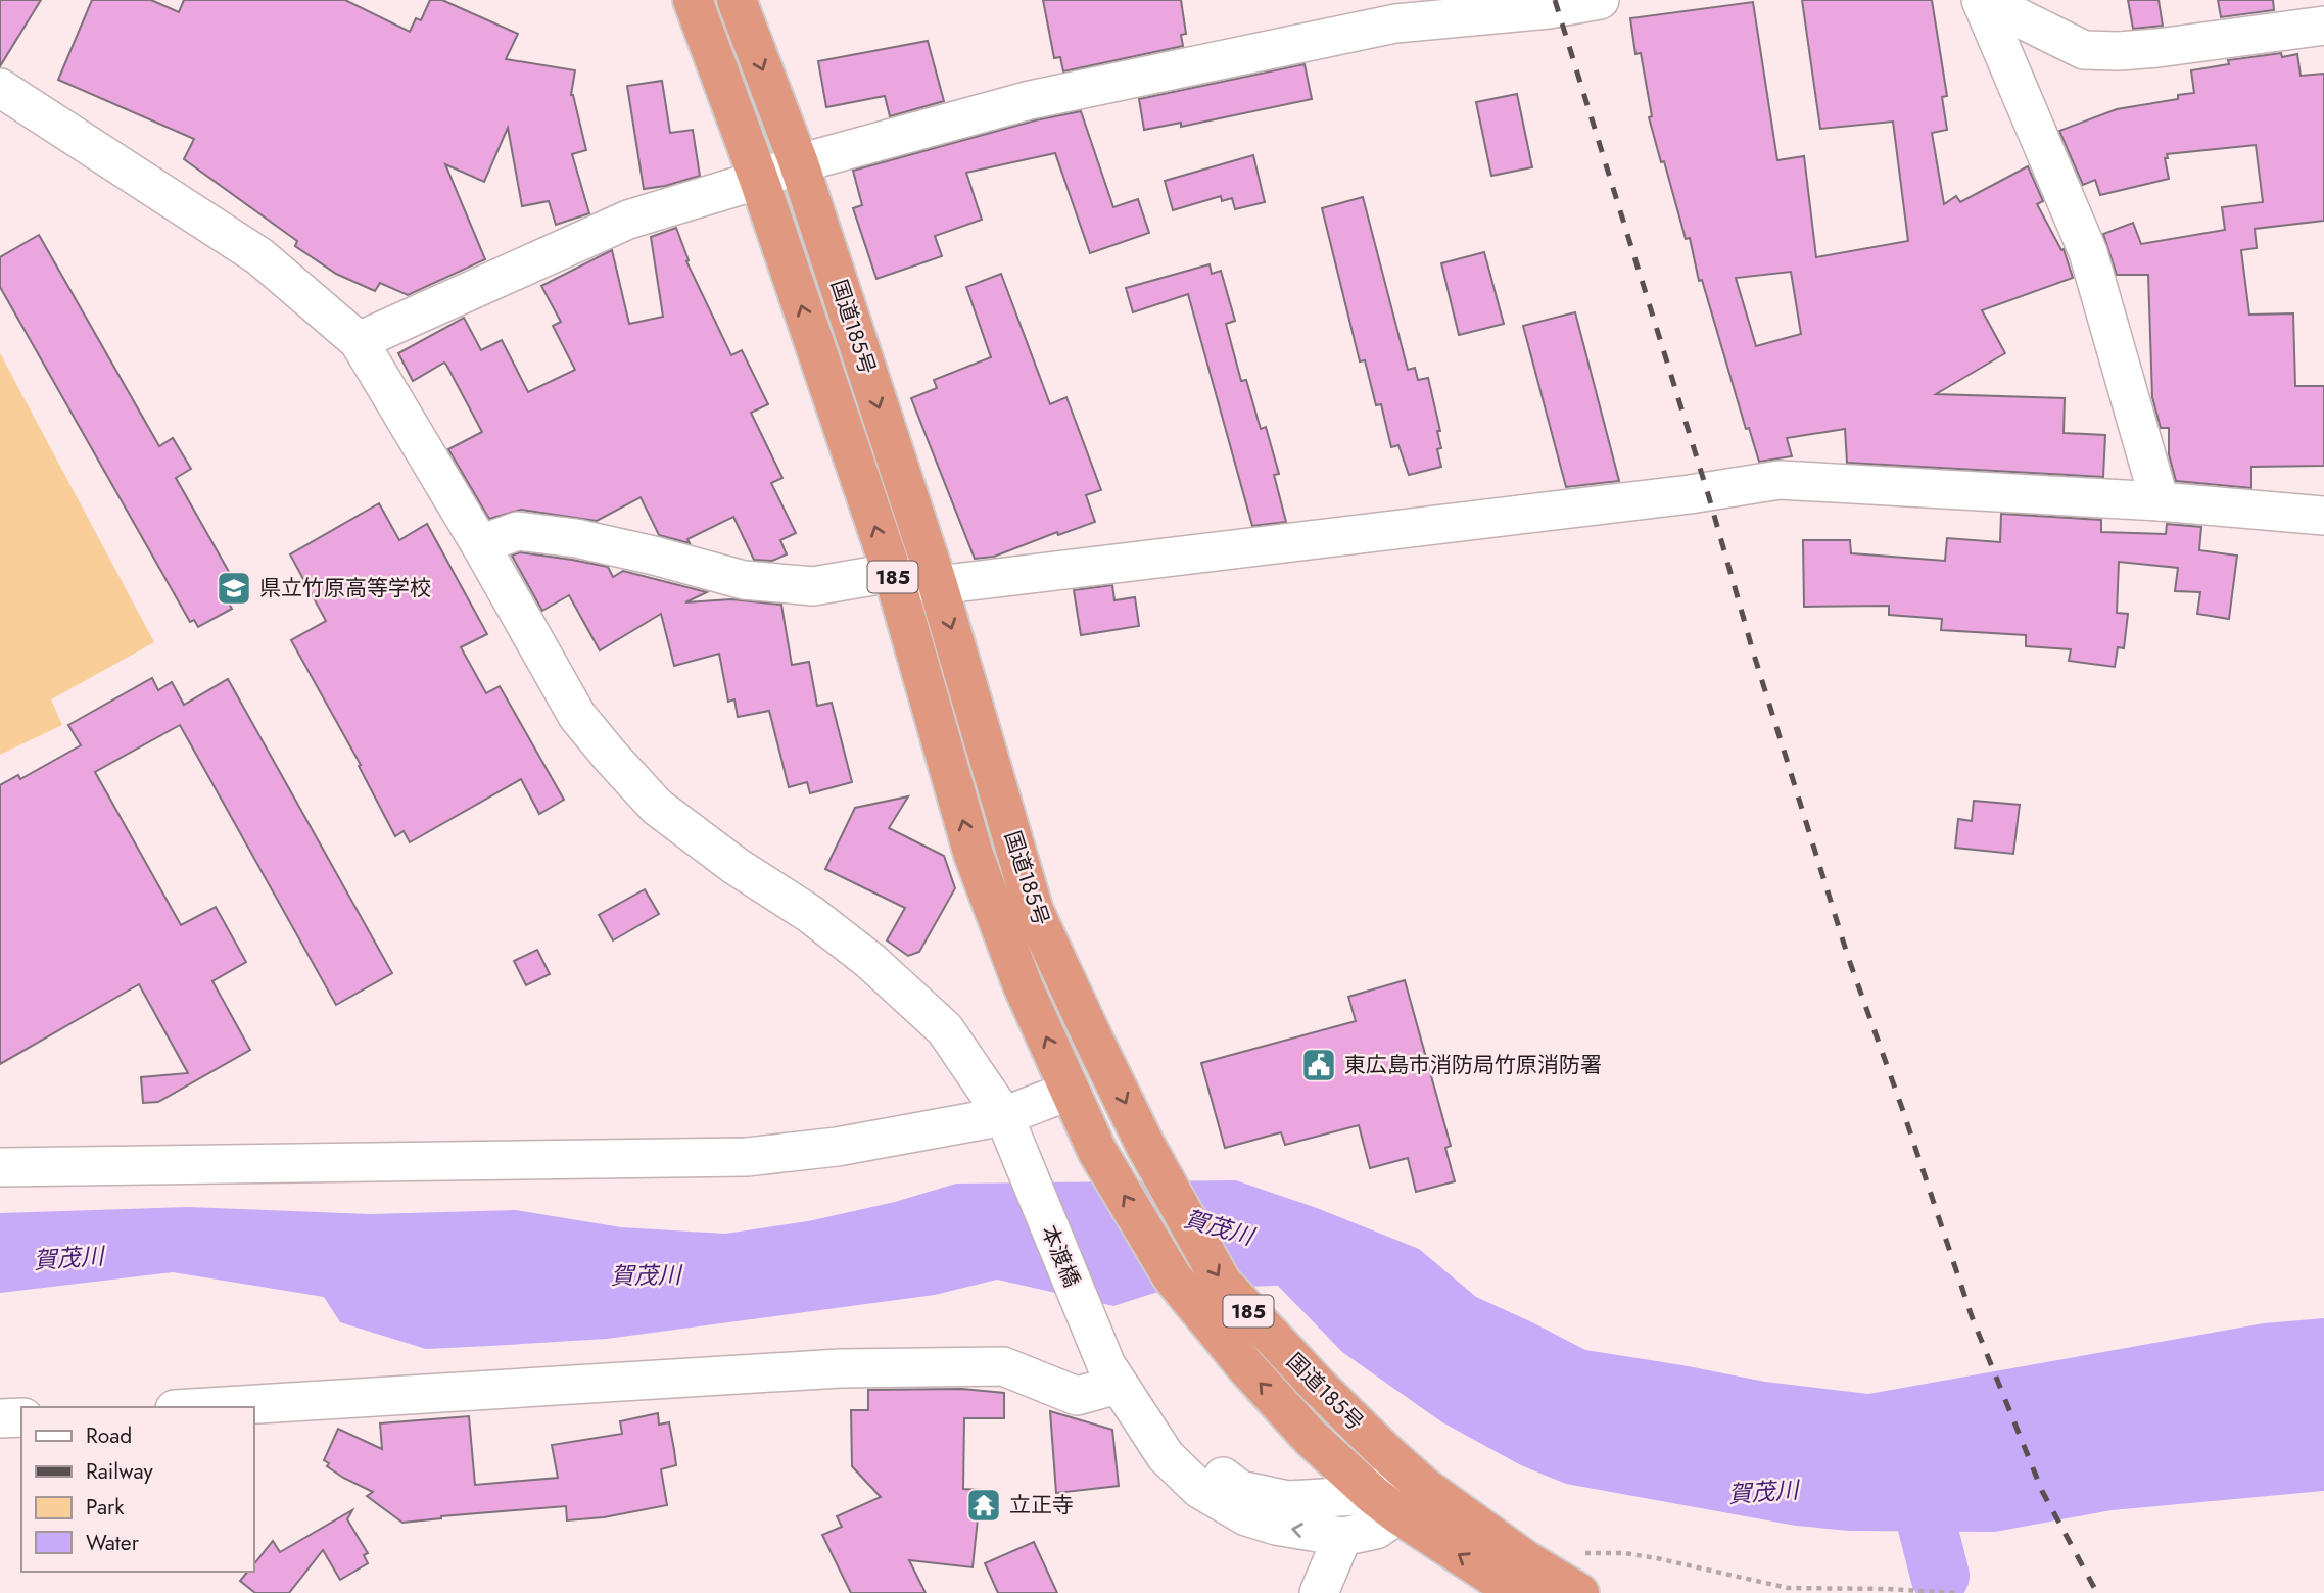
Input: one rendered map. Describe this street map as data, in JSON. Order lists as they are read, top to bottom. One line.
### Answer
{"streets":{"highway":["国道185号","185"],"street":["本渡橋"]},"water":["賀茂川"],"places":{"school or university":["県立竹原高等学校"],"public building":["東広島市消防局竹原消防署"],"temple":["立正寺"]},"legend":["Road","Railway","Park","Water"]}
